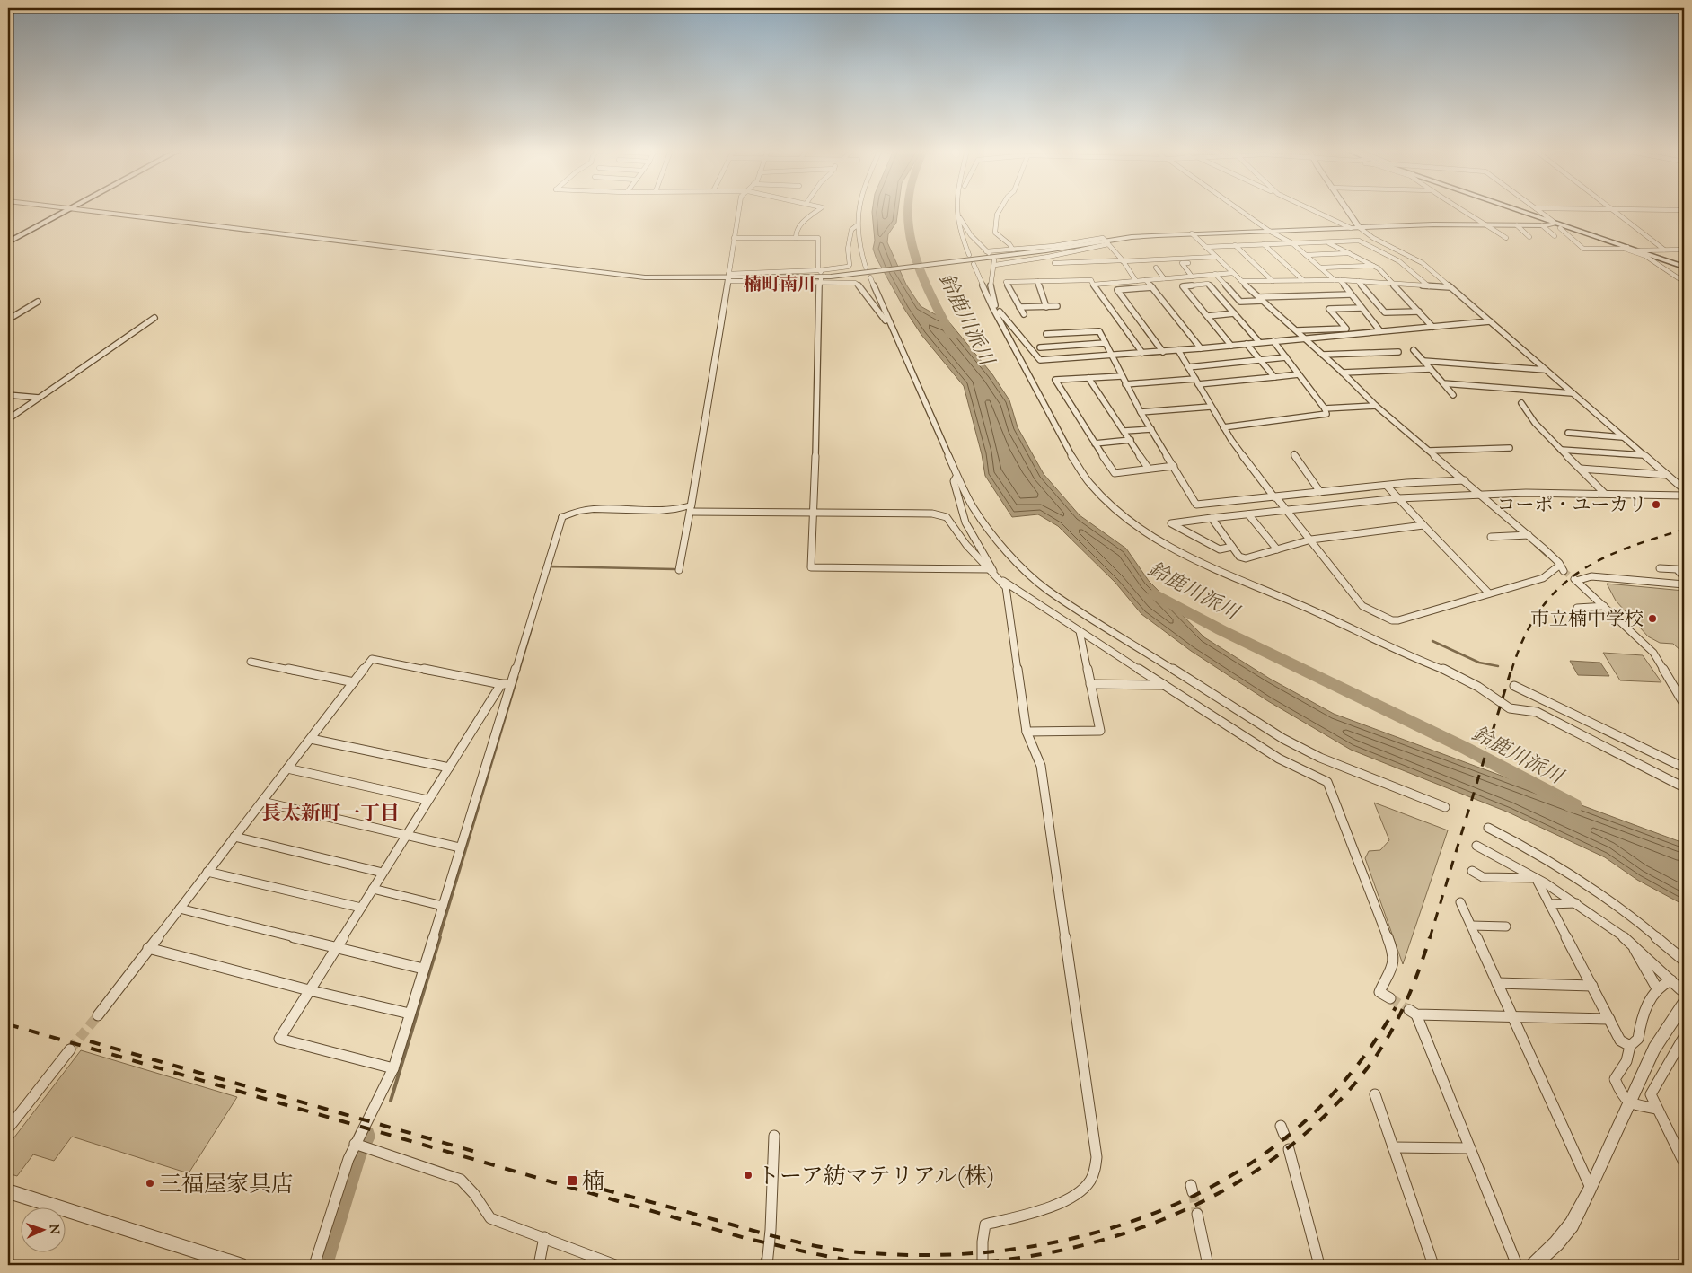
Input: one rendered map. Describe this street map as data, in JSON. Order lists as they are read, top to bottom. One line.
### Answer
{"districts":["楠町南川","長太新町一丁目"],"water":["鈴鹿川派川"],"places":{"other":["コーポ・ユーカリ","市立楠中学校","トーア紡マテリアル(株)","三福屋家具店"],"transit":["楠"]},"north":"right"}
